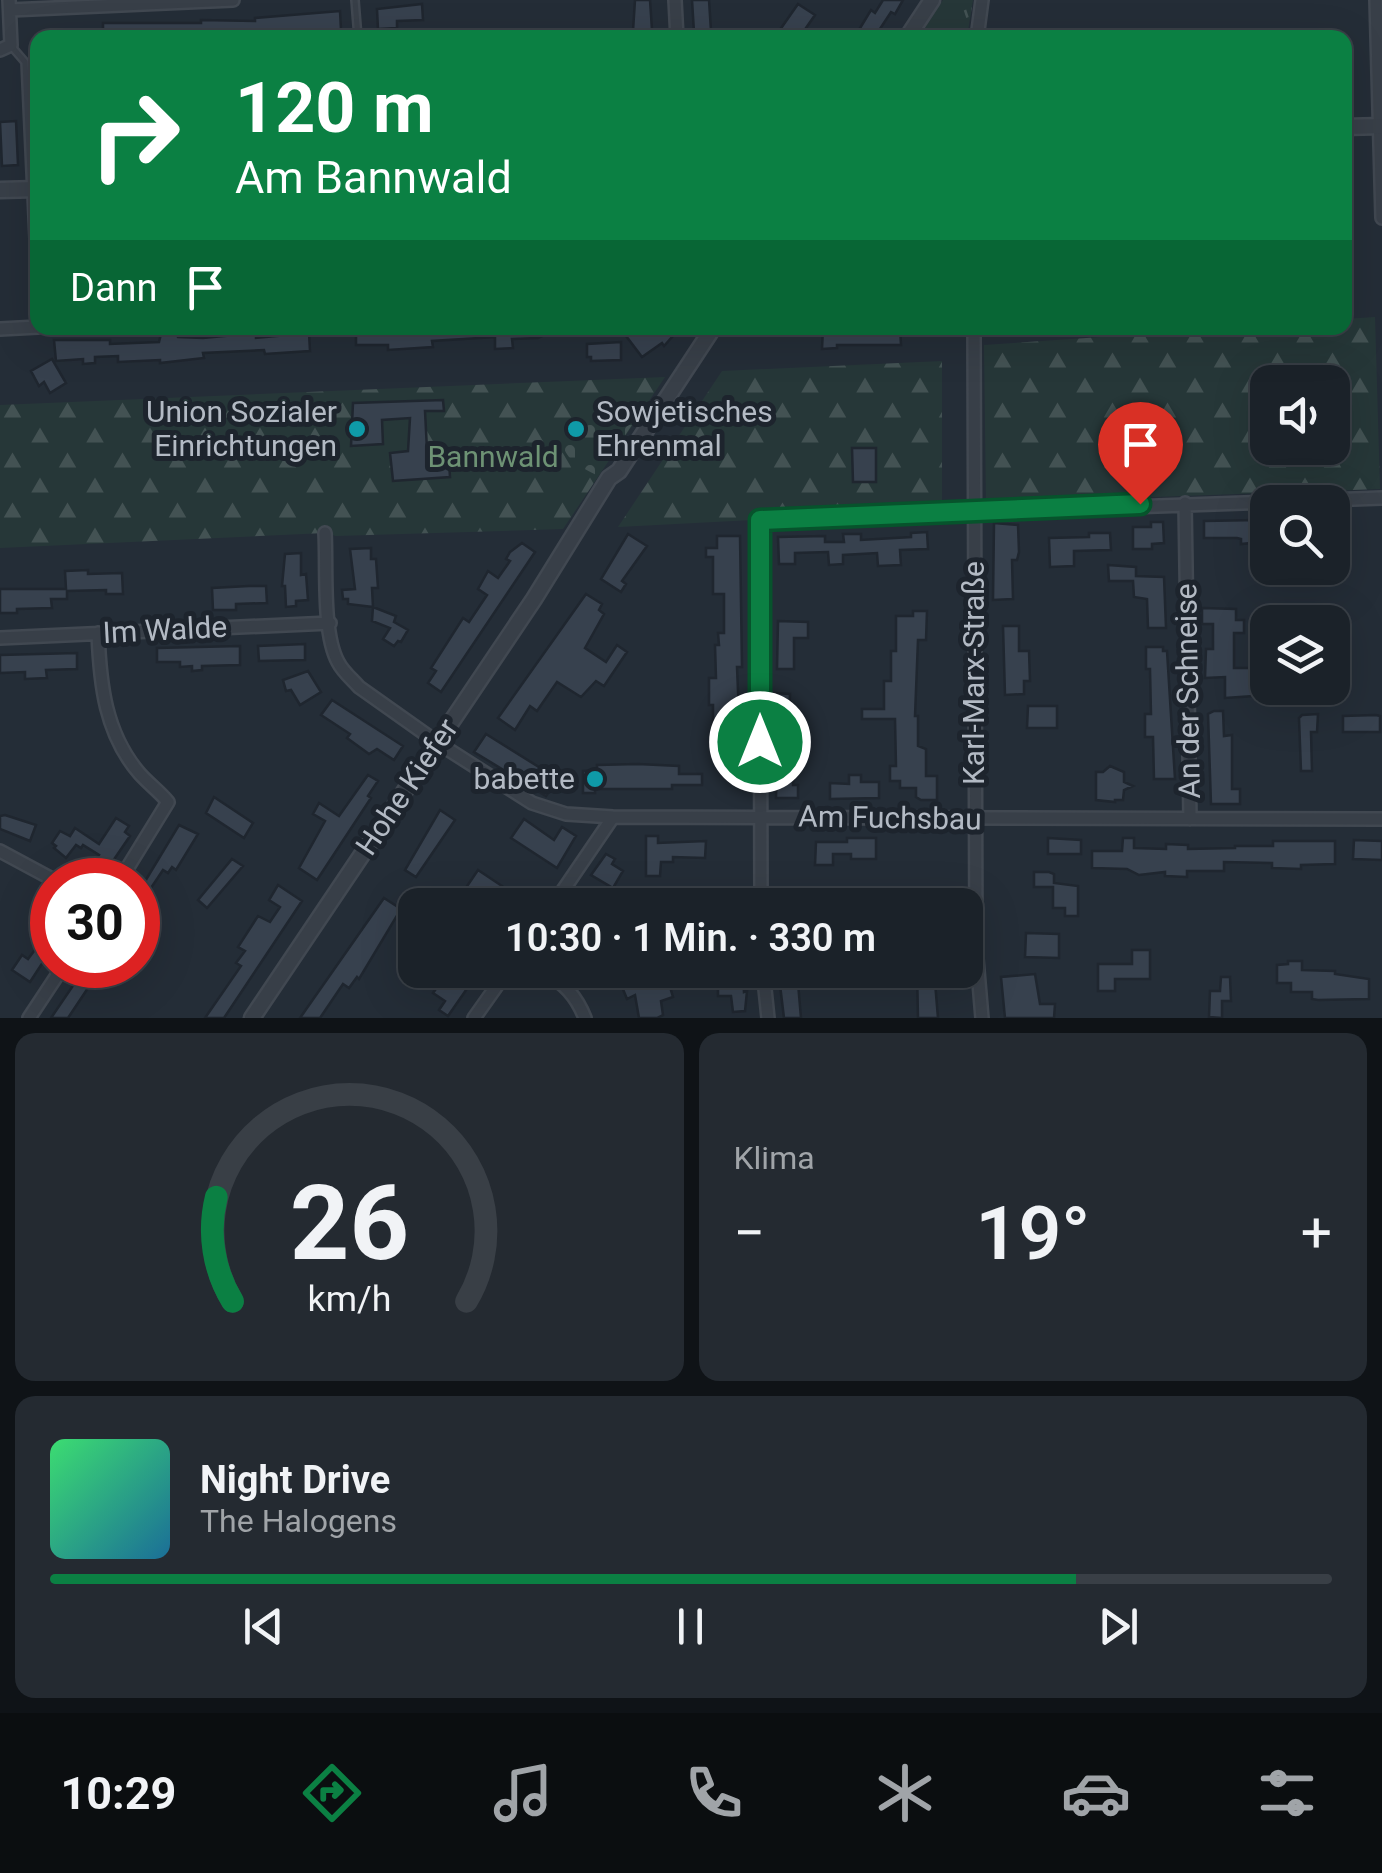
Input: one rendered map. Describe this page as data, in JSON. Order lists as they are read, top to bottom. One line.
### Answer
{"streets":{"street":["Im Walde","Karl-Marx-Straße","An der Schneise","Hohe Kiefer","Am Fuchsbau"]},"crossings":[["Im Walde","Am Fuchsbau"],["Karl-Marx-Straße","Am Fuchsbau"],["An der Schneise","Am Fuchsbau"],["Hohe Kiefer","Am Fuchsbau"]],"parks":["Bannwald"],"places":["Union Sozialer Einrichtungen","Sowjetisches Ehrenmal","babette"],"page":{"turn":["120 m","Am Bannwald"],"then":"Dann","limit":"30","trip":"10:30 · 1 Min. · 330 m","tile":"Klima","heat":["−","19°","+"],"song":["Night Drive","The Halogens"],"tabs":"10:29","gauge":["26","km/h"]}}
